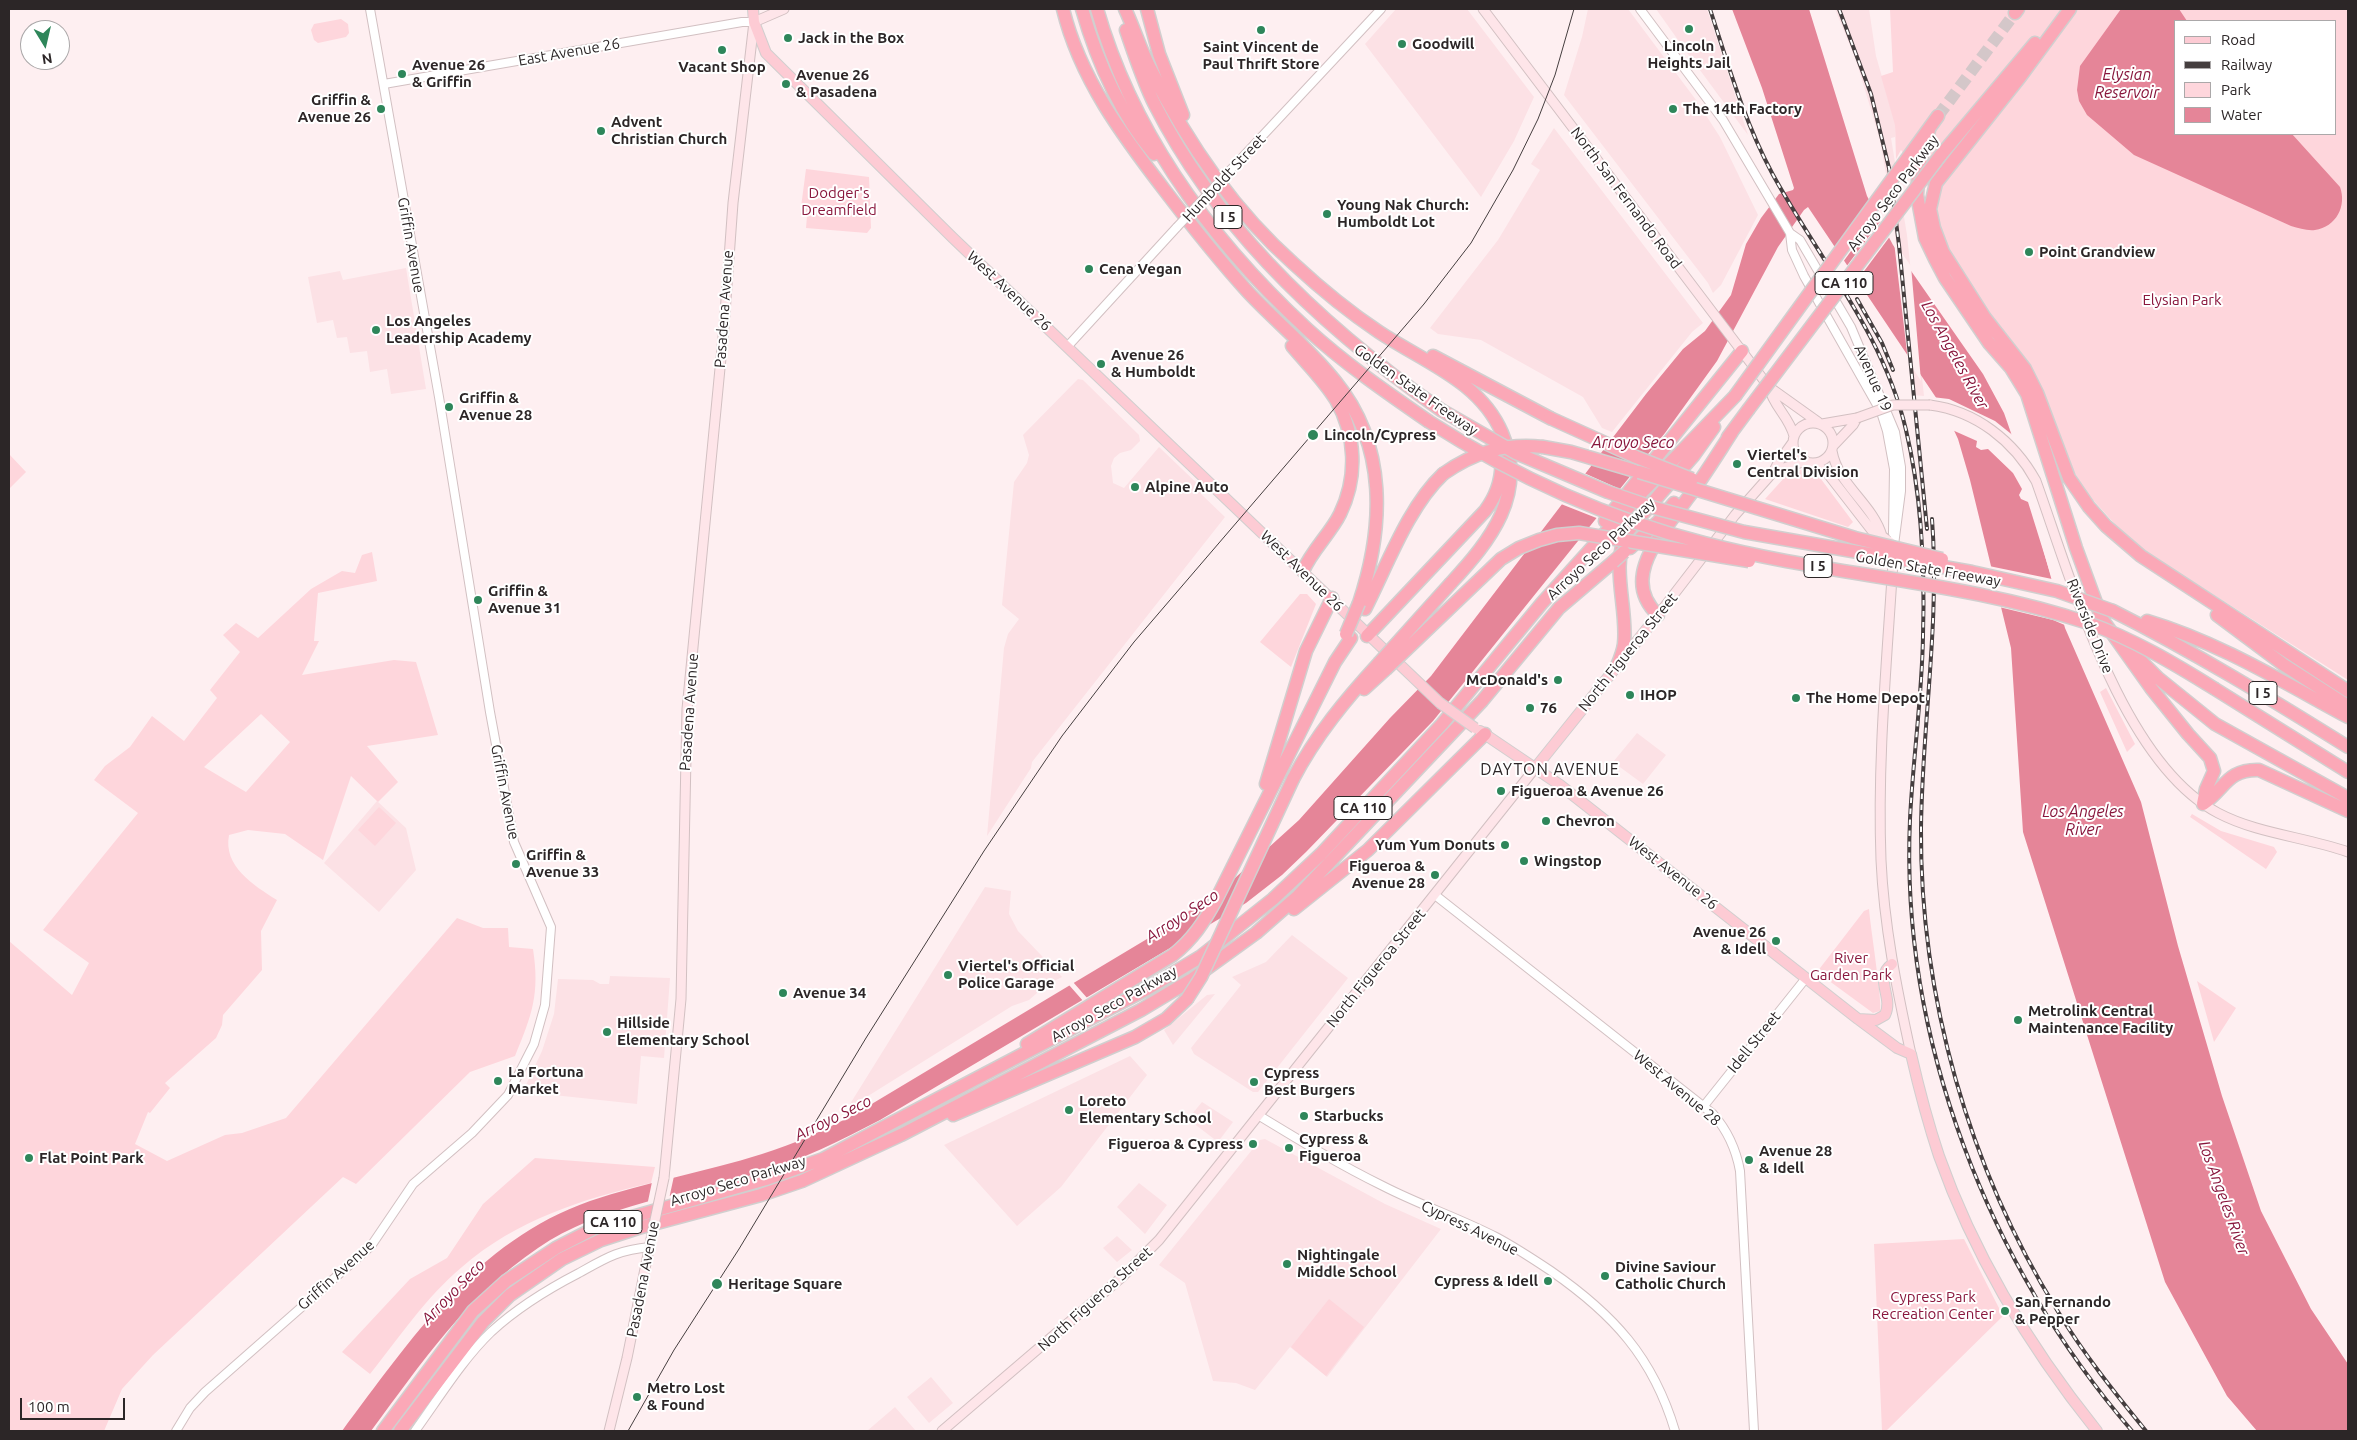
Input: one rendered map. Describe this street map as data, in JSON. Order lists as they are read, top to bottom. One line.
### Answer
{"streets":{"highway":["Arroyo Seco Parkway","I 5","CA 110","Golden State Freeway"],"main road":["North San Fernando Road","West Avenue 26","Pasadena Avenue","Riverside Drive","North Figueroa Street"],"street":["East Avenue 26","Humboldt Street","Griffin Avenue","Avenue 19","Idell Street","West Avenue 28","Cypress Avenue"]},"crossings":[["East Avenue 26","Griffin Avenue"],["East Avenue 26","West Avenue 26"],["East Avenue 26","Pasadena Avenue"],["Humboldt Street","West Avenue 26"],["North San Fernando Road","Riverside Drive"],["North San Fernando Road","North Figueroa Street"],["West Avenue 26","Pasadena Avenue"],["West Avenue 26","North Figueroa Street"],["West Avenue 26","Idell Street"],["Riverside Drive","North Figueroa Street"],["North Figueroa Street","West Avenue 28"],["North Figueroa Street","Cypress Avenue"],["Idell Street","West Avenue 28"]],"districts":["DAYTON AVENUE"],"water":["Elysian Reservoir","Los Angeles River","Arroyo Seco"],"parks":["Dodger's Dreamfield","Elysian Park","River Garden Park","Cypress Park Recreation Center"],"places":["Lincoln Heights Jail","Saint Vincent de Paul Thrift Store","Jack in the Box","Goodwill","Vacant Shop","Avenue 26 & Griffin","Avenue 26 & Pasadena","Griffin & Avenue 26","The 14th Factory","Advent Christian Church","Young Nak Church: Humboldt Lot","Point Grandview","Cena Vegan","Los Angeles Leadership Academy","Avenue 26 & Humboldt","Griffin & Avenue 28","Lincoln/Cypress","Viertel's Central Division","Alpine Auto","Griffin & Avenue 31","McDonald's","IHOP","The Home Depot","76","Figueroa & Avenue 26","Chevron","Yum Yum Donuts","Wingstop","Griffin & Avenue 33","Figueroa & Avenue 28","Avenue 26 & Idell","Viertel's Official Police Garage","Avenue 34","Metrolink Central Maintenance Facility","Hillside Elementary School","La Fortuna Market","Cypress Best Burgers","Loreto Elementary School","Starbucks","Figueroa & Cypress","Cypress & Figueroa","Flat Point Park","Avenue 28 & Idell","Nightingale Middle School","Divine Saviour Catholic Church","Cypress & Idell","Heritage Square","San Fernando & Pepper","Metro Lost & Found"],"legend":["Road","Railway","Park","Water"],"scale_bar":"100 m","north":"bottom"}
